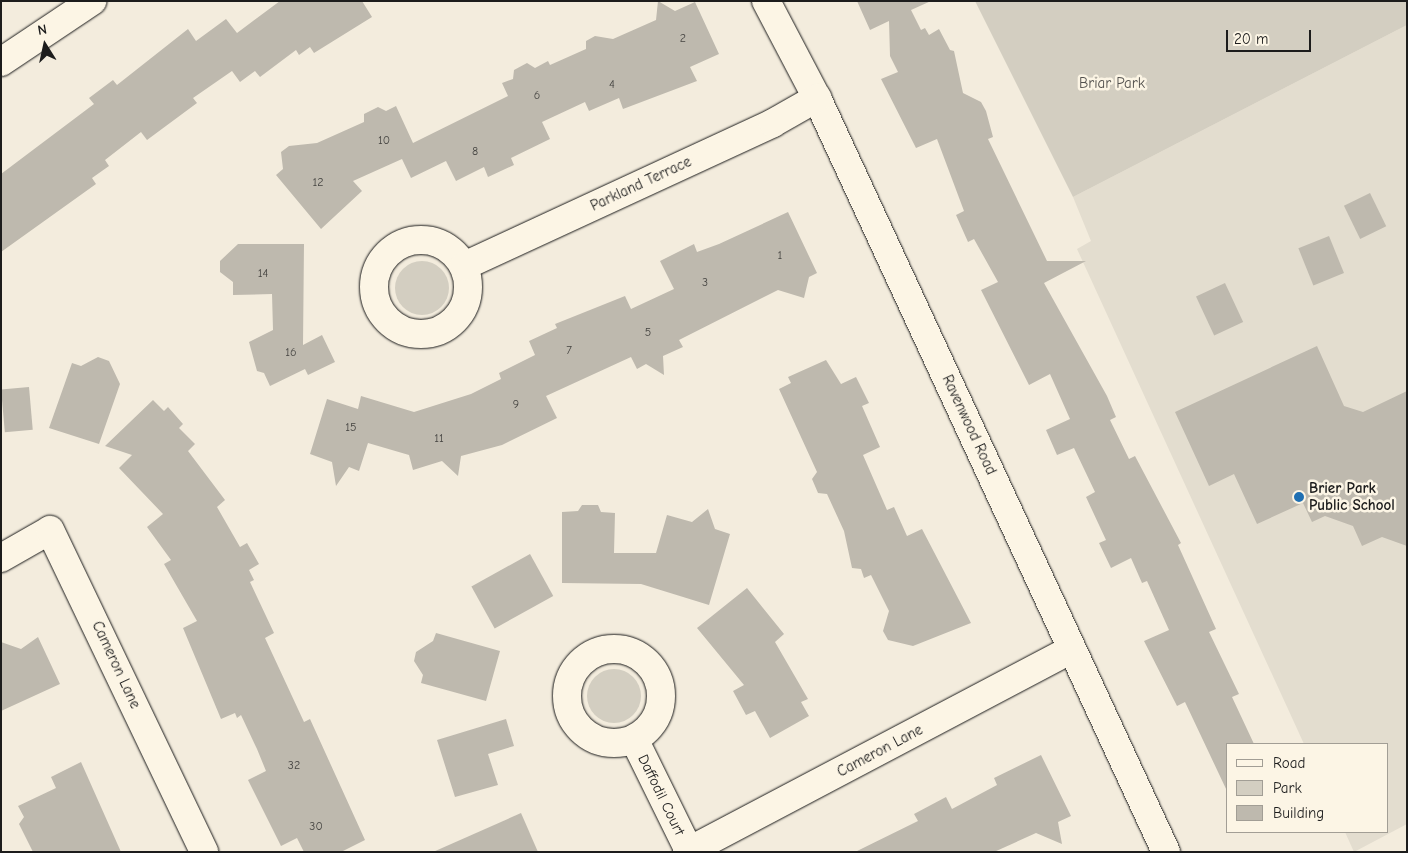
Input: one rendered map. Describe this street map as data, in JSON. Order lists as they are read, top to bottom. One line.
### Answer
{"streets":{"street":["Parkland Terrace","Ravenwood Road","Cameron Lane","Daffodil Court"]},"crossings":[["Parkland Terrace","Ravenwood Road"],["Ravenwood Road","Cameron Lane"],["Cameron Lane","Daffodil Court"]],"parks":["Briar Park"],"places":["Brier Park Public School"],"house_numbers":["2","4","6","10","8","12","1","14","3","5","7","16","9","15","11","32","30"],"legend":["Road","Park","Building"],"scale_bar":"20 m","north":"top"}
